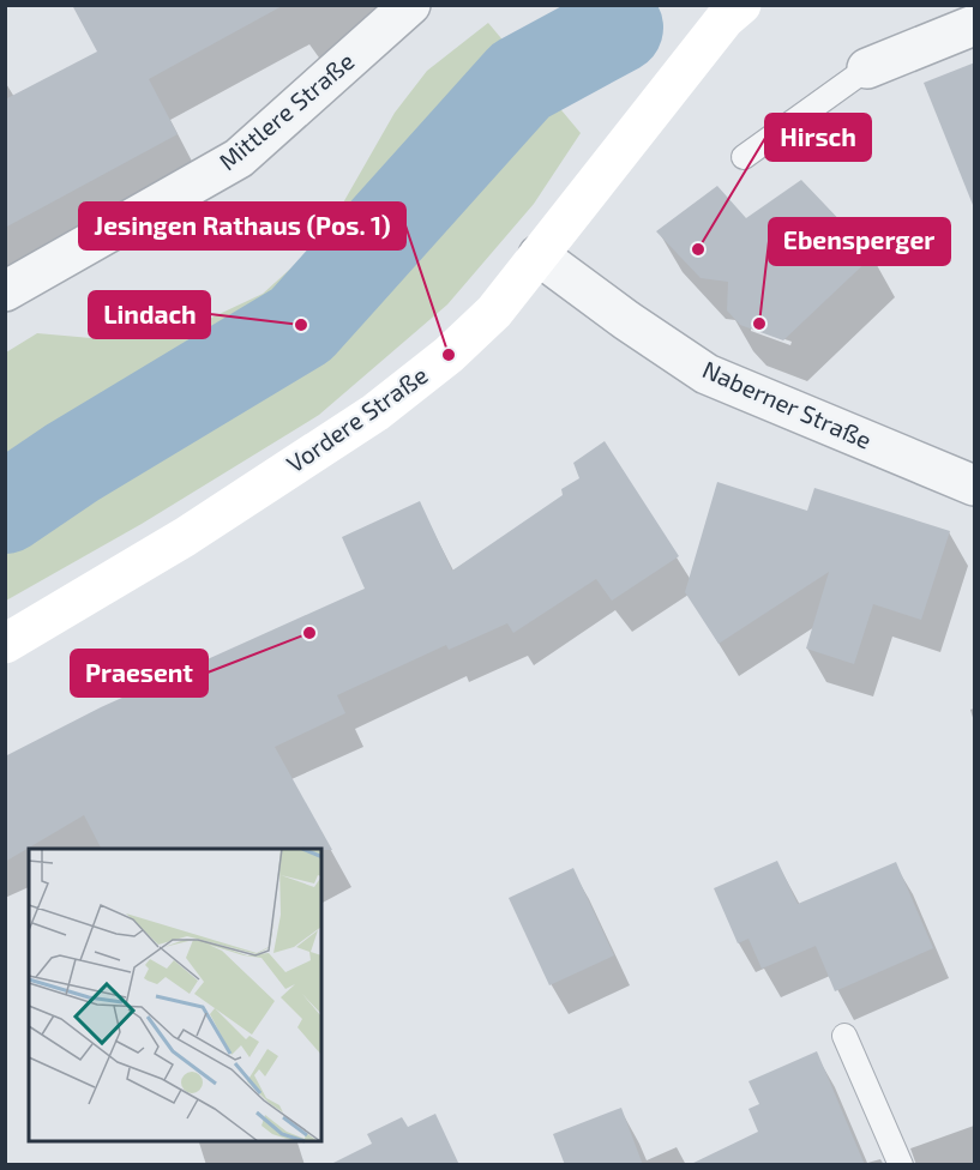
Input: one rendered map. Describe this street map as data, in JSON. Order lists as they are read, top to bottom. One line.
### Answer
{"streets":{"main road":["Vordere Straße"],"street":["Mittlere Straße","Naberner Straße"]},"crossings":[["Naberner Straße","Vordere Straße"]],"places":["Hirsch","Ebensperger","Lindach","Jesingen Rathaus (Pos. 1)","Praesent"]}
